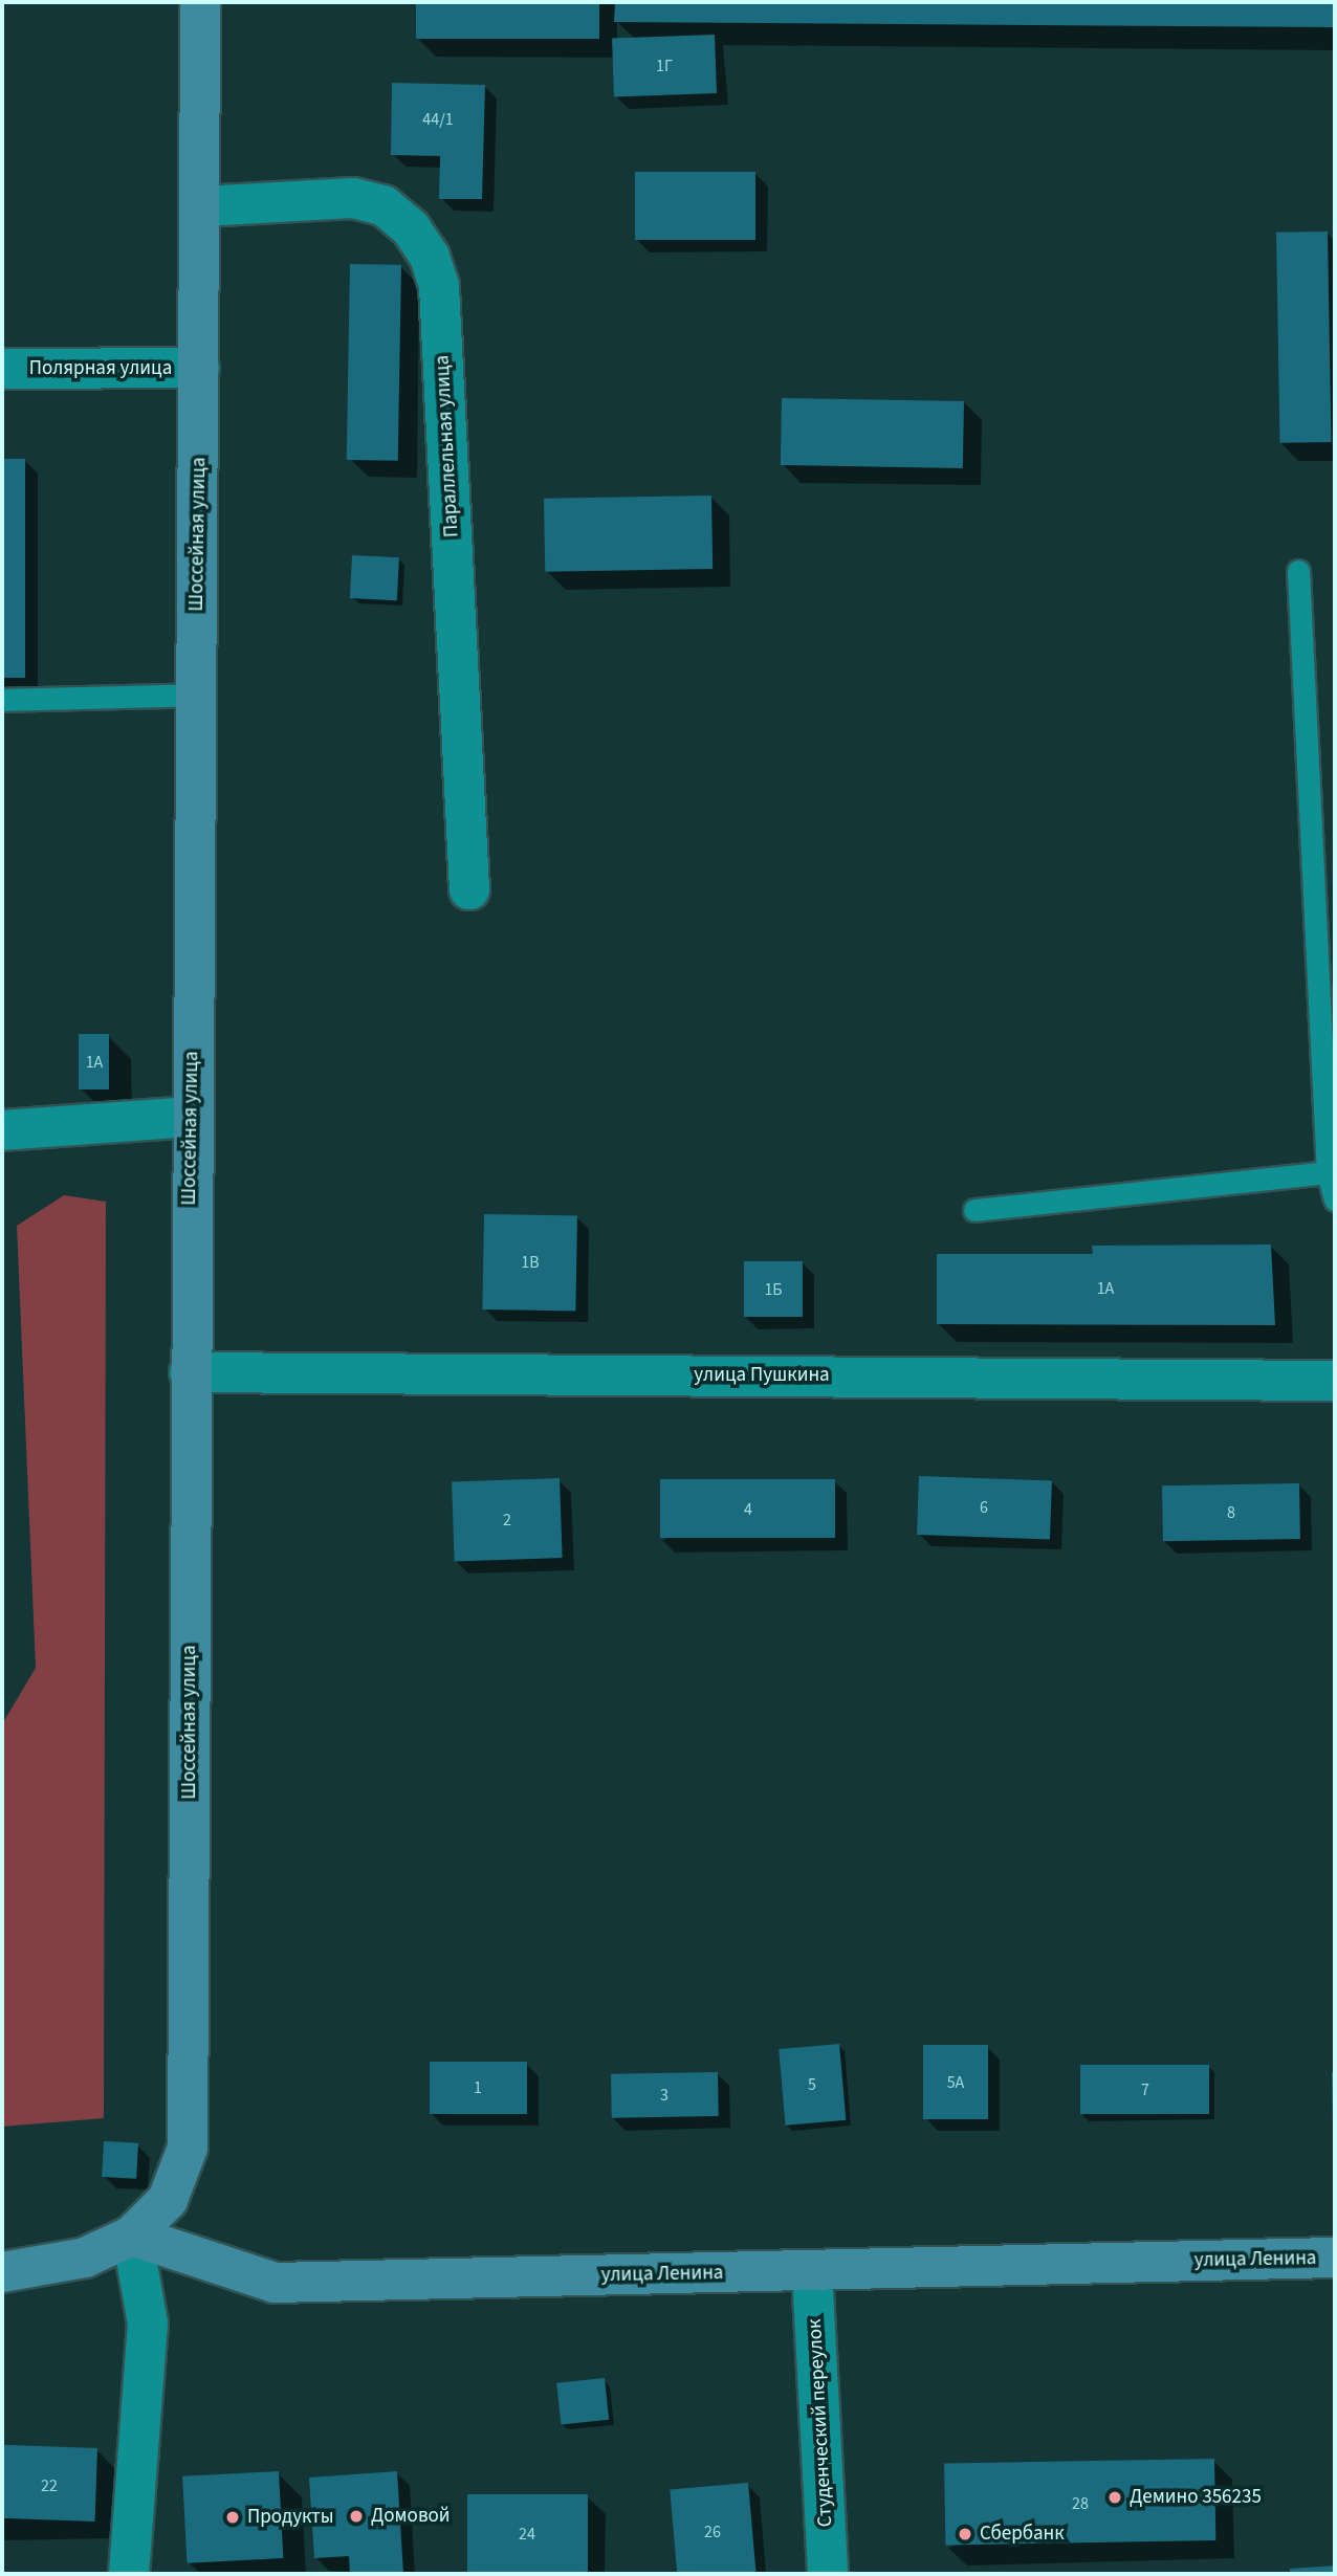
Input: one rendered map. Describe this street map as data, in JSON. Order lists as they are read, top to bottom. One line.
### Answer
{"streets":{"street":["Полярная улица","Параллельная улица","Шоссейная улица","улица Пушкина","улица Ленина","Студенческий переулок"]},"crossings":[["Полярная улица","Шоссейная улица"],["Параллельная улица","Шоссейная улица"],["Шоссейная улица","улица Пушкина"],["Шоссейная улица","улица Ленина"],["улица Ленина","Студенческий переулок"]],"places":["Демино 356235","Домовой","Продукты","Сбербанк"],"house_numbers":["1Г","44/1","1А","1В","1А","1Б","6","4","8","2","5А","5","1","7","3","22","28","26","24"]}
